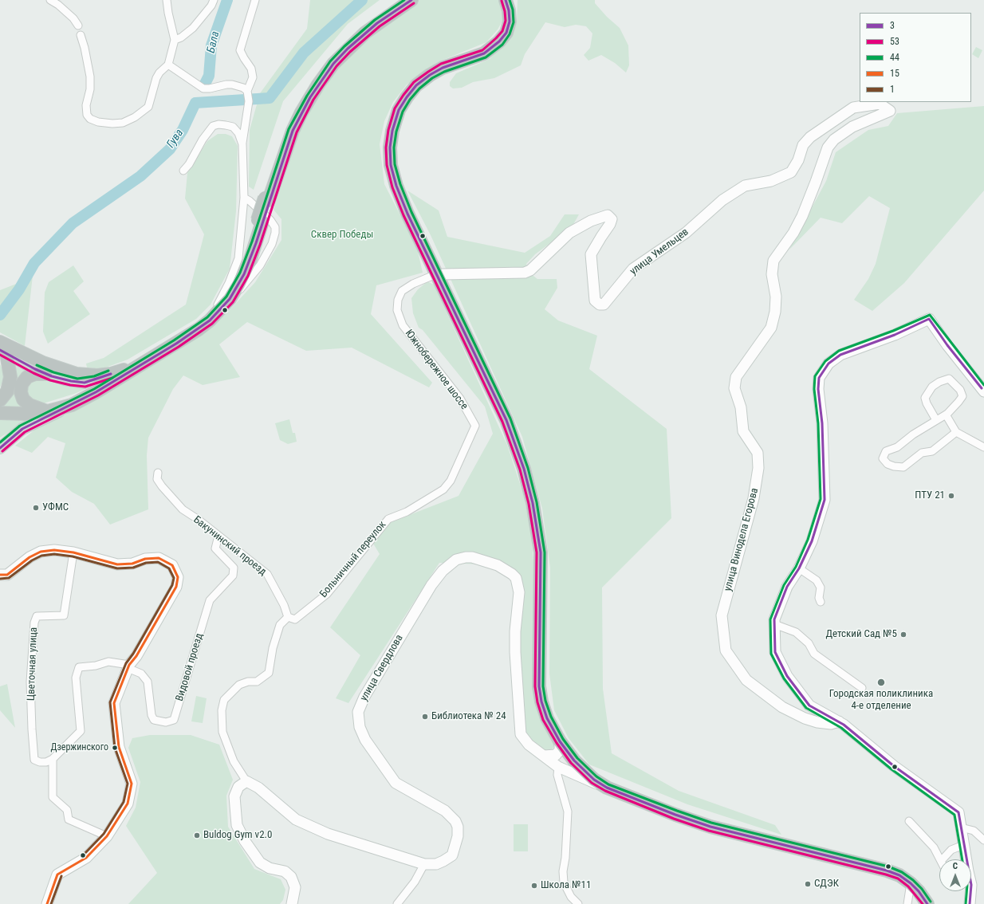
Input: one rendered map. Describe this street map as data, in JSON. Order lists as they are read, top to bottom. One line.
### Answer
{"streets":{"main road":["улица Умельцев","улица Винодела Егорова","улица Свердлова"],"street":["Южнобережное шоссе","Бакунинский проезд","Больничный переулок","Цветочная улица","Видовой проезд"]},"crossings":[["улица Умельцев","Южнобережное шоссе"],["улица Умельцев","улица Винодела Егорова"],["Южнобережное шоссе","Больничный переулок"],["Бакунинский проезд","Больничный переулок"],["Бакунинский проезд","Видовой проезд"]],"water":["Бала","Гува"],"parks":["Сквер Победы"],"places":["ПТУ 21","УФМС","Детский Сад №5","Городская поликлиника 4-е отделение","Библиотека № 24","Дзержинского","Buldog Gym v2.0","СДЭК","Школа №11"],"lines":["transit line 3","transit line 44","transit line 53","transit line 15","transit line 1"],"legend":["3","53","44","15","1"],"north":"top"}
